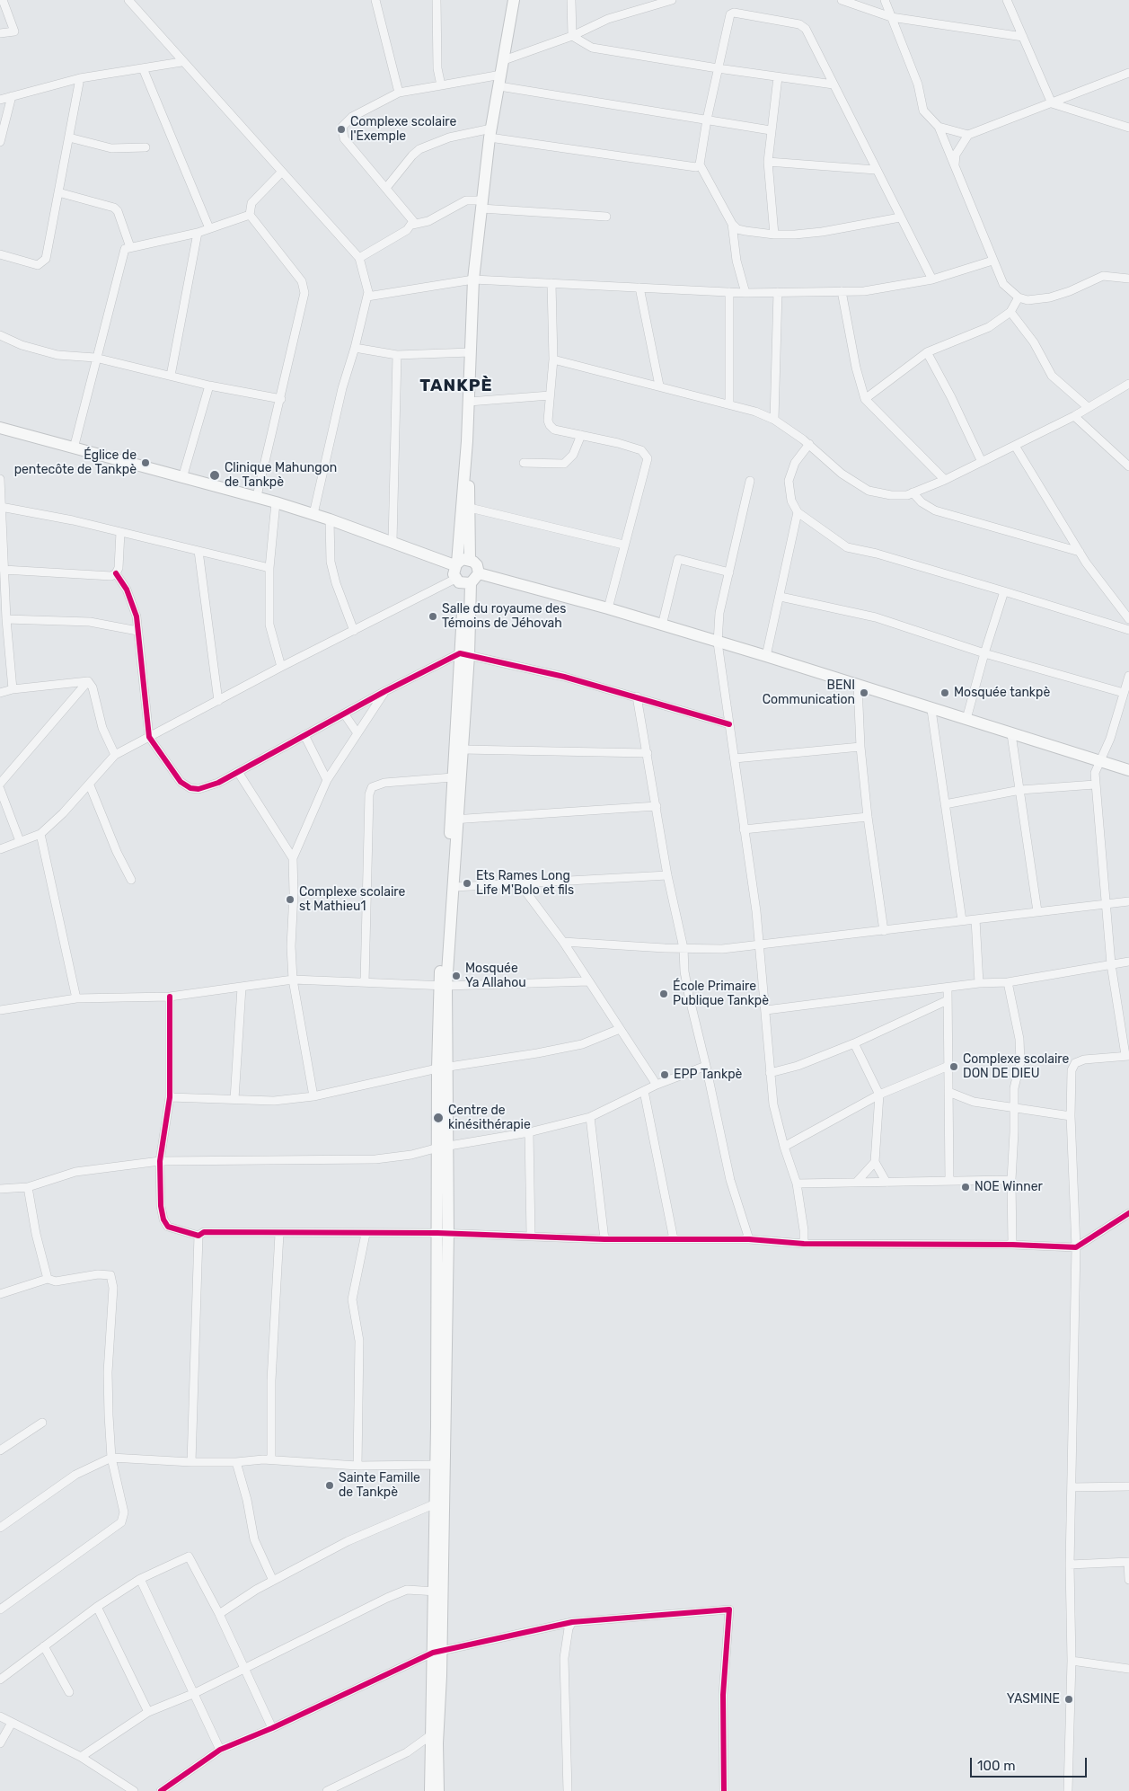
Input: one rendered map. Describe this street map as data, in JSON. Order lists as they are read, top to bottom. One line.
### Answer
{"districts":["TANKPÈ"],"places":["Complexe scolaire l'Exemple","Églice de pentecôte de Tankpè","Clinique Mahungon de Tankpè","Salle du royaume des Témoins de Jéhovah","BENI Communication","Mosquée tankpè","Ets Rames Long Life M'Bolo et fils","Complexe scolaire st Mathieu1","Mosquée Ya Allahou","École Primaire Publique Tankpè","Complexe scolaire DON DE DIEU","EPP Tankpè","Centre de kinésithérapie","NOE Winner","Sainte Famille de Tankpè","YASMINE"],"scale_bar":"100 m"}
